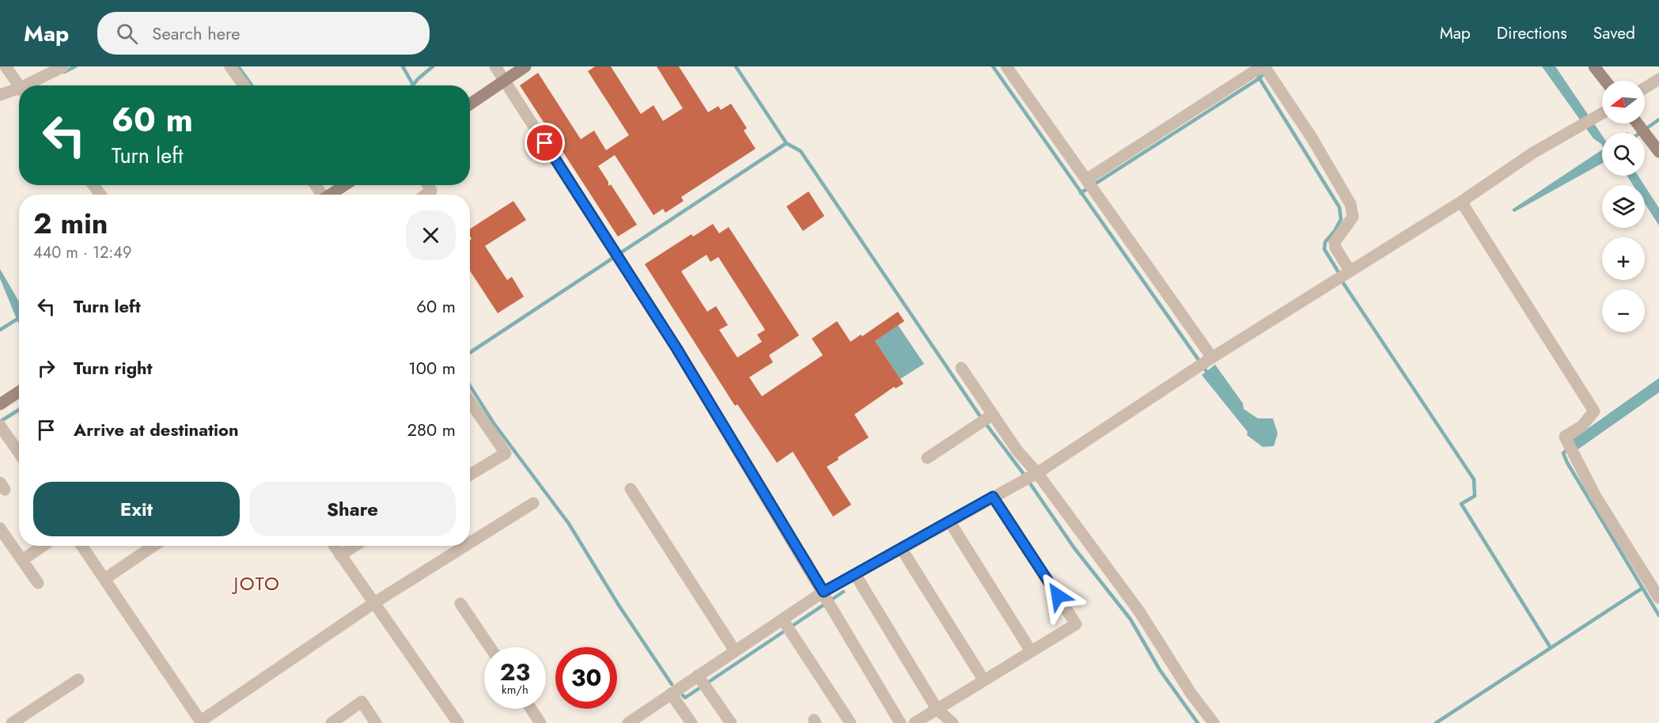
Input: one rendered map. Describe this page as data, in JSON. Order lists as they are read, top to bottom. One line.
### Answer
{"districts":["JOTO"],"north":"left","page":{"header":"Map","search":"Search here","nav":["Map","Directions","Saved"],"map_buttons":["+","−"],"turn":["60 m","Turn left"],"heading":["2 min","440 m · 12:49"],"list":[{"name":"Turn left","value":"60 m"},{"name":"Turn right","value":"100 m"},{"name":"Arrive at destination","value":"280 m"}],"buttons":["Exit","Share"],"speed":"23 km/h","limit":"30"}}
